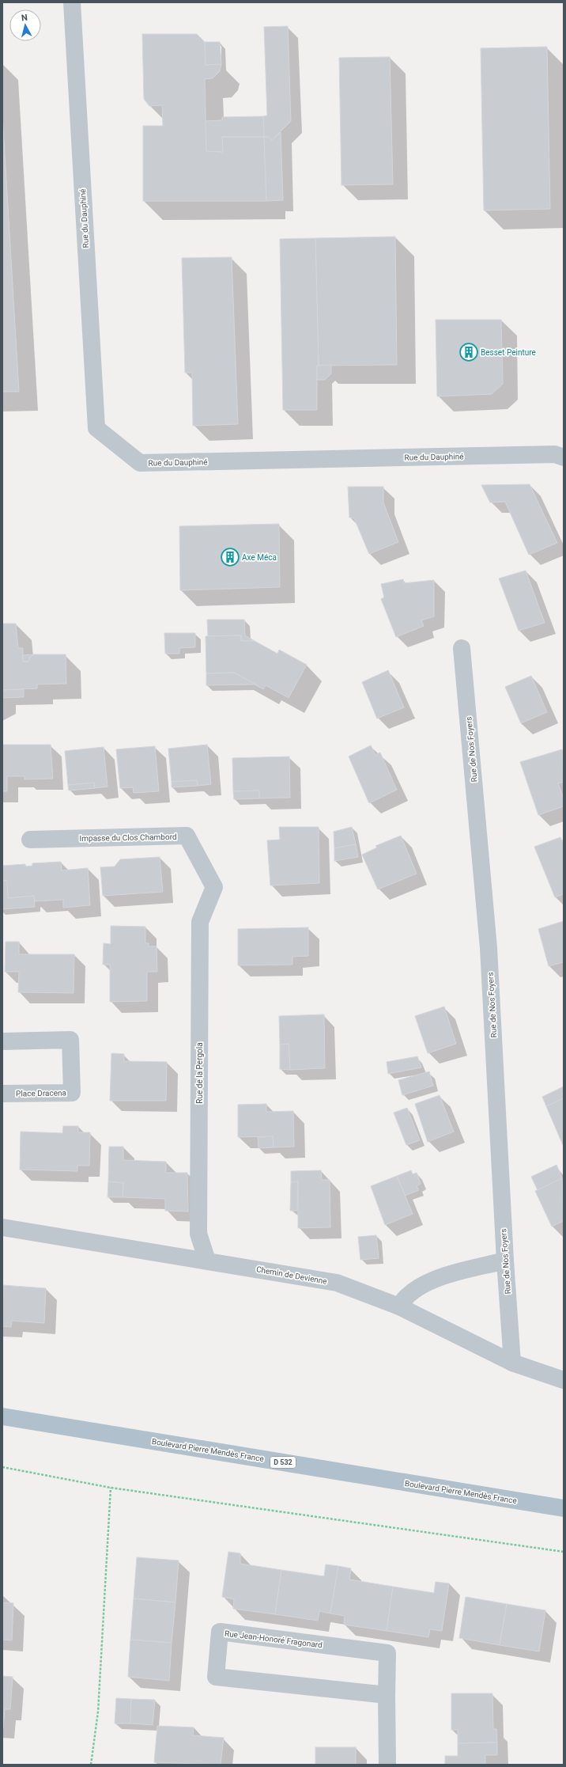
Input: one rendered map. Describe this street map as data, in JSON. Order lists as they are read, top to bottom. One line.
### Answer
{"streets":{"main road":["Boulevard Pierre Mendès France","D 532"],"street":["Rue du Dauphiné","Rue de Nos Foyers","Impasse du Clos Chambord","Rue de la Pergola","Place Dracena","Chemin de Devienne","Rue Jean-Honoré Fragonard"]},"crossings":[["Rue de Nos Foyers","Chemin de Devienne"],["Impasse du Clos Chambord","Rue de la Pergola"],["Rue de la Pergola","Chemin de Devienne"]],"places":{"building":["Besset Peinture","Axe Méca"]},"north":"top"}
